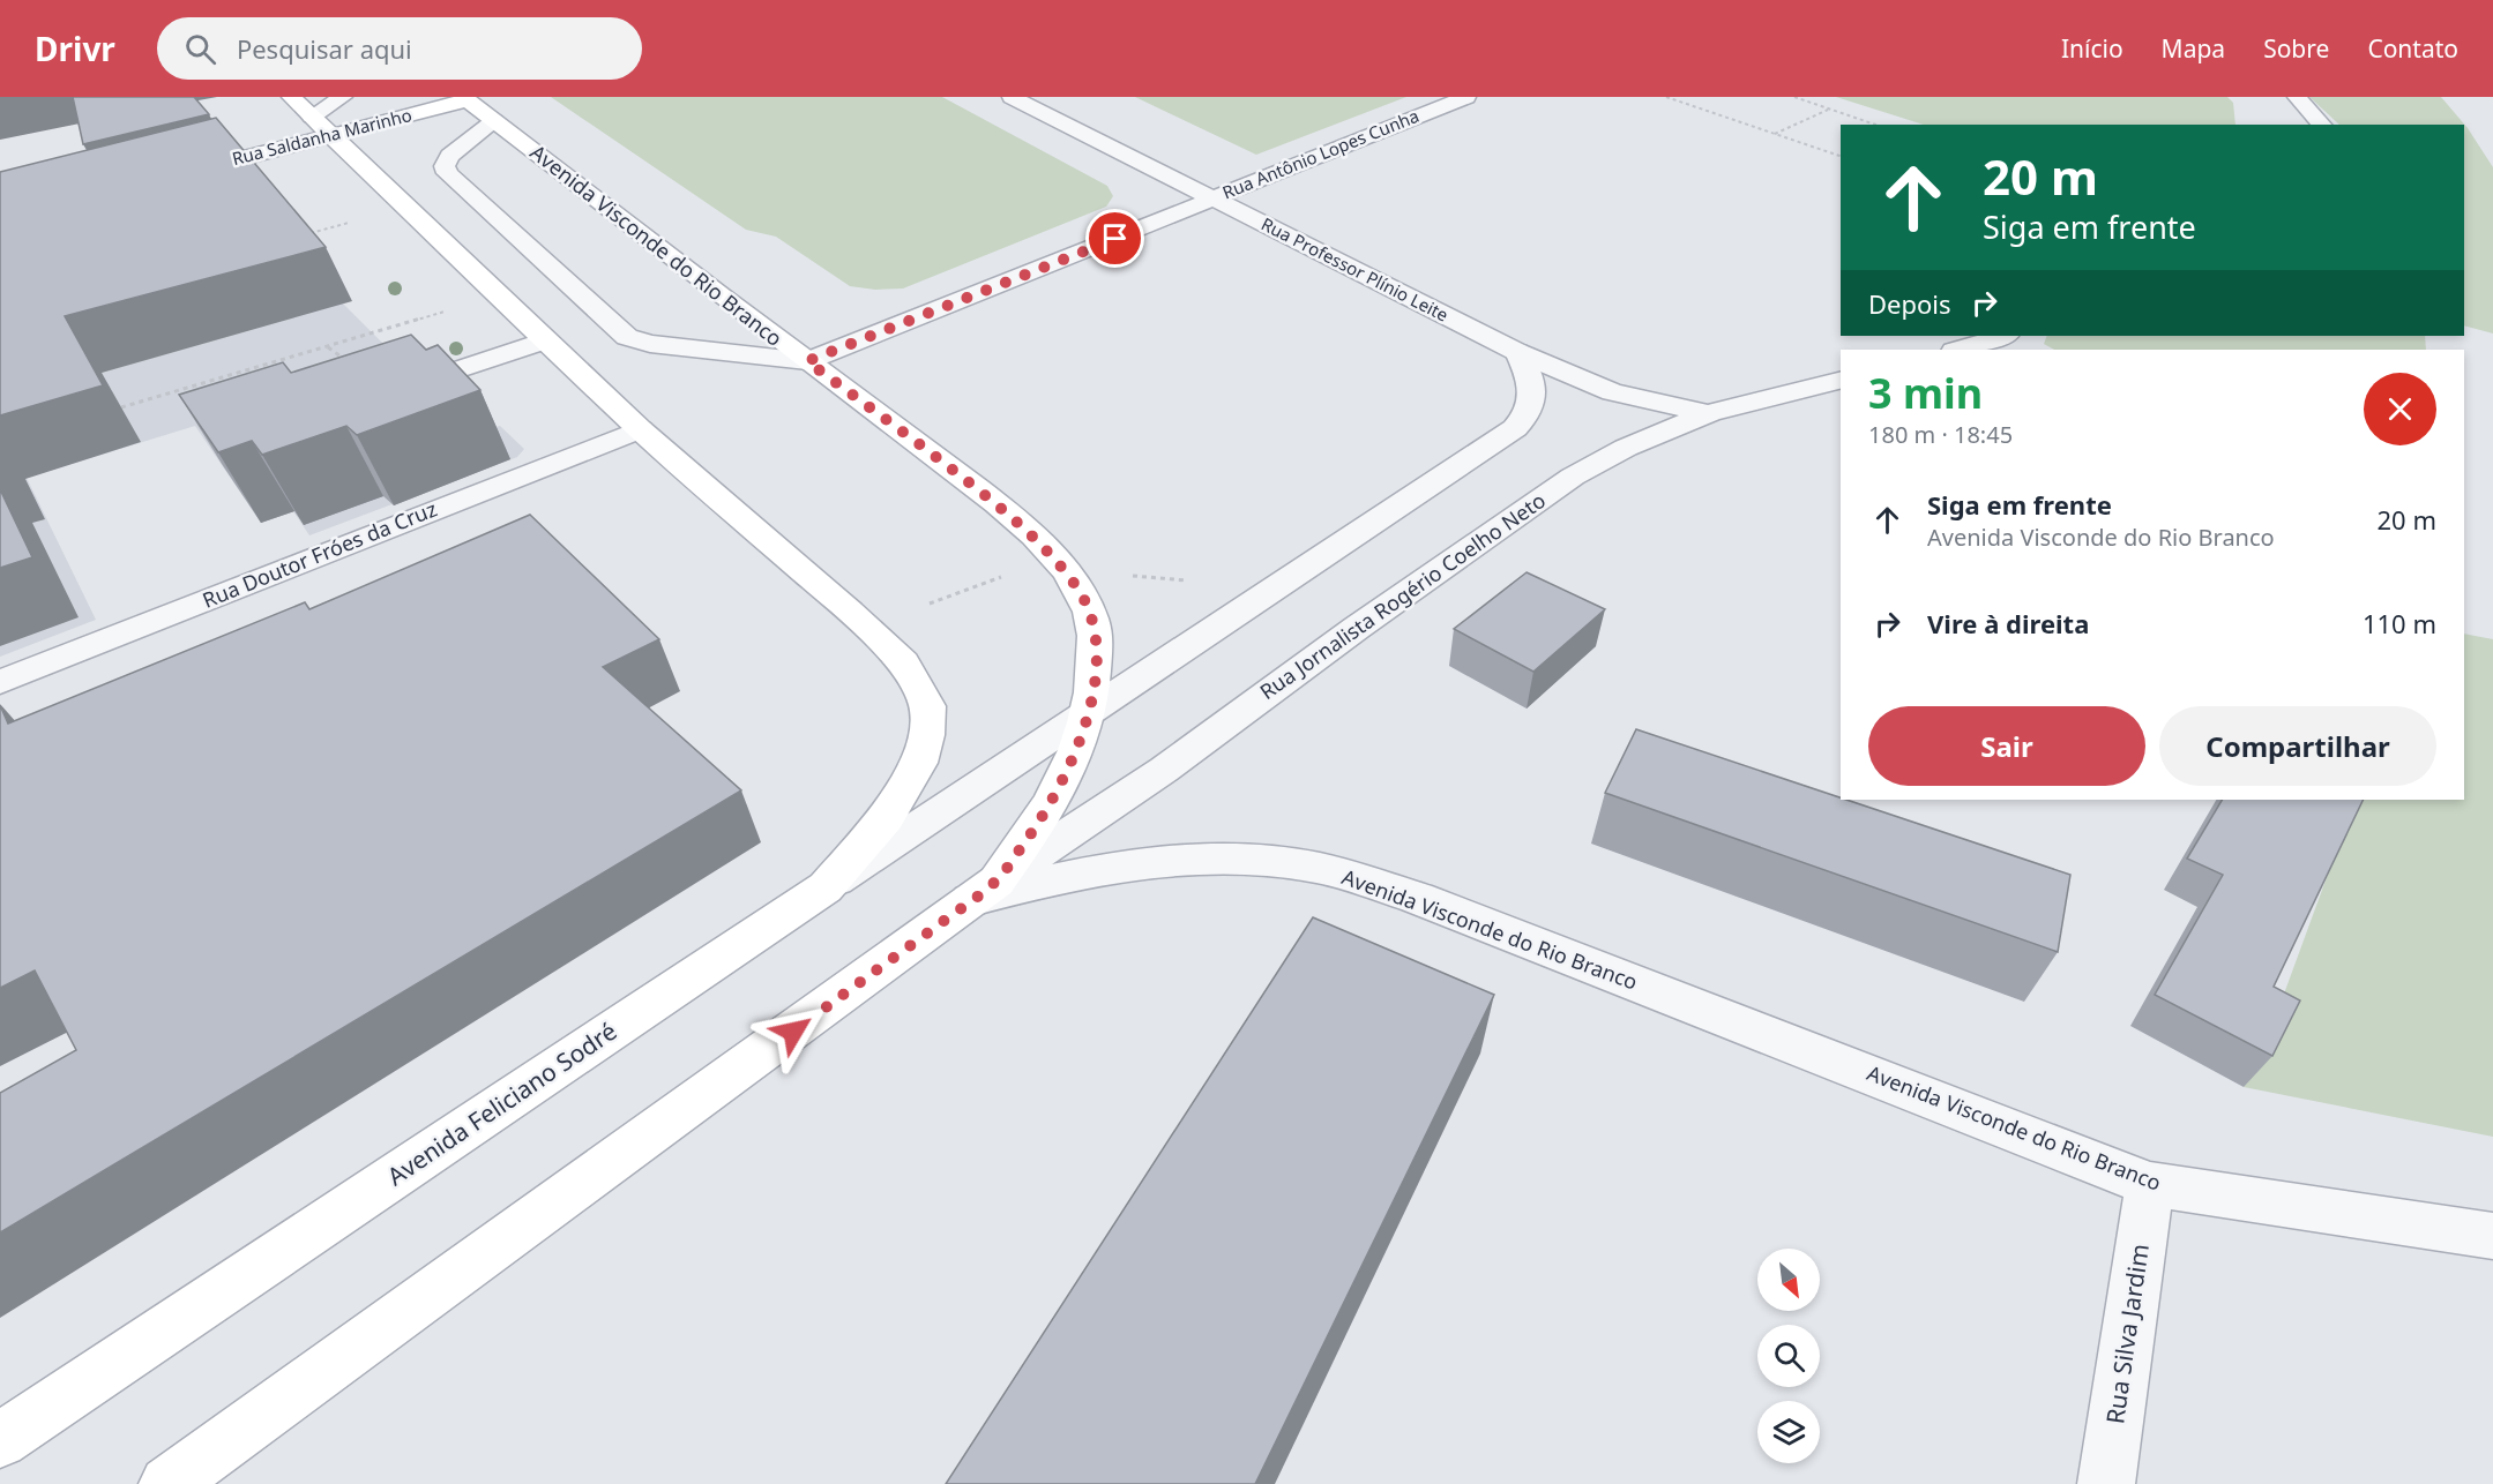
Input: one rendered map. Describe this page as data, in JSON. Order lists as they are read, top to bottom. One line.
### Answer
{"streets":{"main road":["Rua Saldanha Marinho","Avenida Visconde do Rio Branco","Avenida Feliciano Sodré"],"street":["Rua Antônio Lopes Cunha","Rua Professor Plínio Leite","Rua Doutor Fróes da Cruz","Rua Jornalista Rogério Coelho Neto","Rua Silva Jardim"]},"crossings":[["Rua Saldanha Marinho","Avenida Visconde do Rio Branco"],["Rua Antônio Lopes Cunha","Avenida Visconde do Rio Branco"],["Rua Antônio Lopes Cunha","Rua Professor Plínio Leite"],["Avenida Visconde do Rio Branco","Rua Jornalista Rogério Coelho Neto"],["Avenida Visconde do Rio Branco","Rua Silva Jardim"],["Rua Professor Plínio Leite","Rua Jornalista Rogério Coelho Neto"],["Rua Doutor Fróes da Cruz","Avenida Feliciano Sodré"]],"north":"bottom right","page":{"header":"Drivr","search":"Pesquisar aqui","nav":["Início","Mapa","Sobre","Contato"],"turn":["20 m","Siga em frente"],"then":"Depois","heading":["3 min","180 m · 18:45"],"list":[{"name":"Siga em frente","note":"Avenida Visconde do Rio Branco","value":"20 m"},{"name":"Vire à direita","value":"110 m"}],"buttons":["Sair","Compartilhar"]}}
